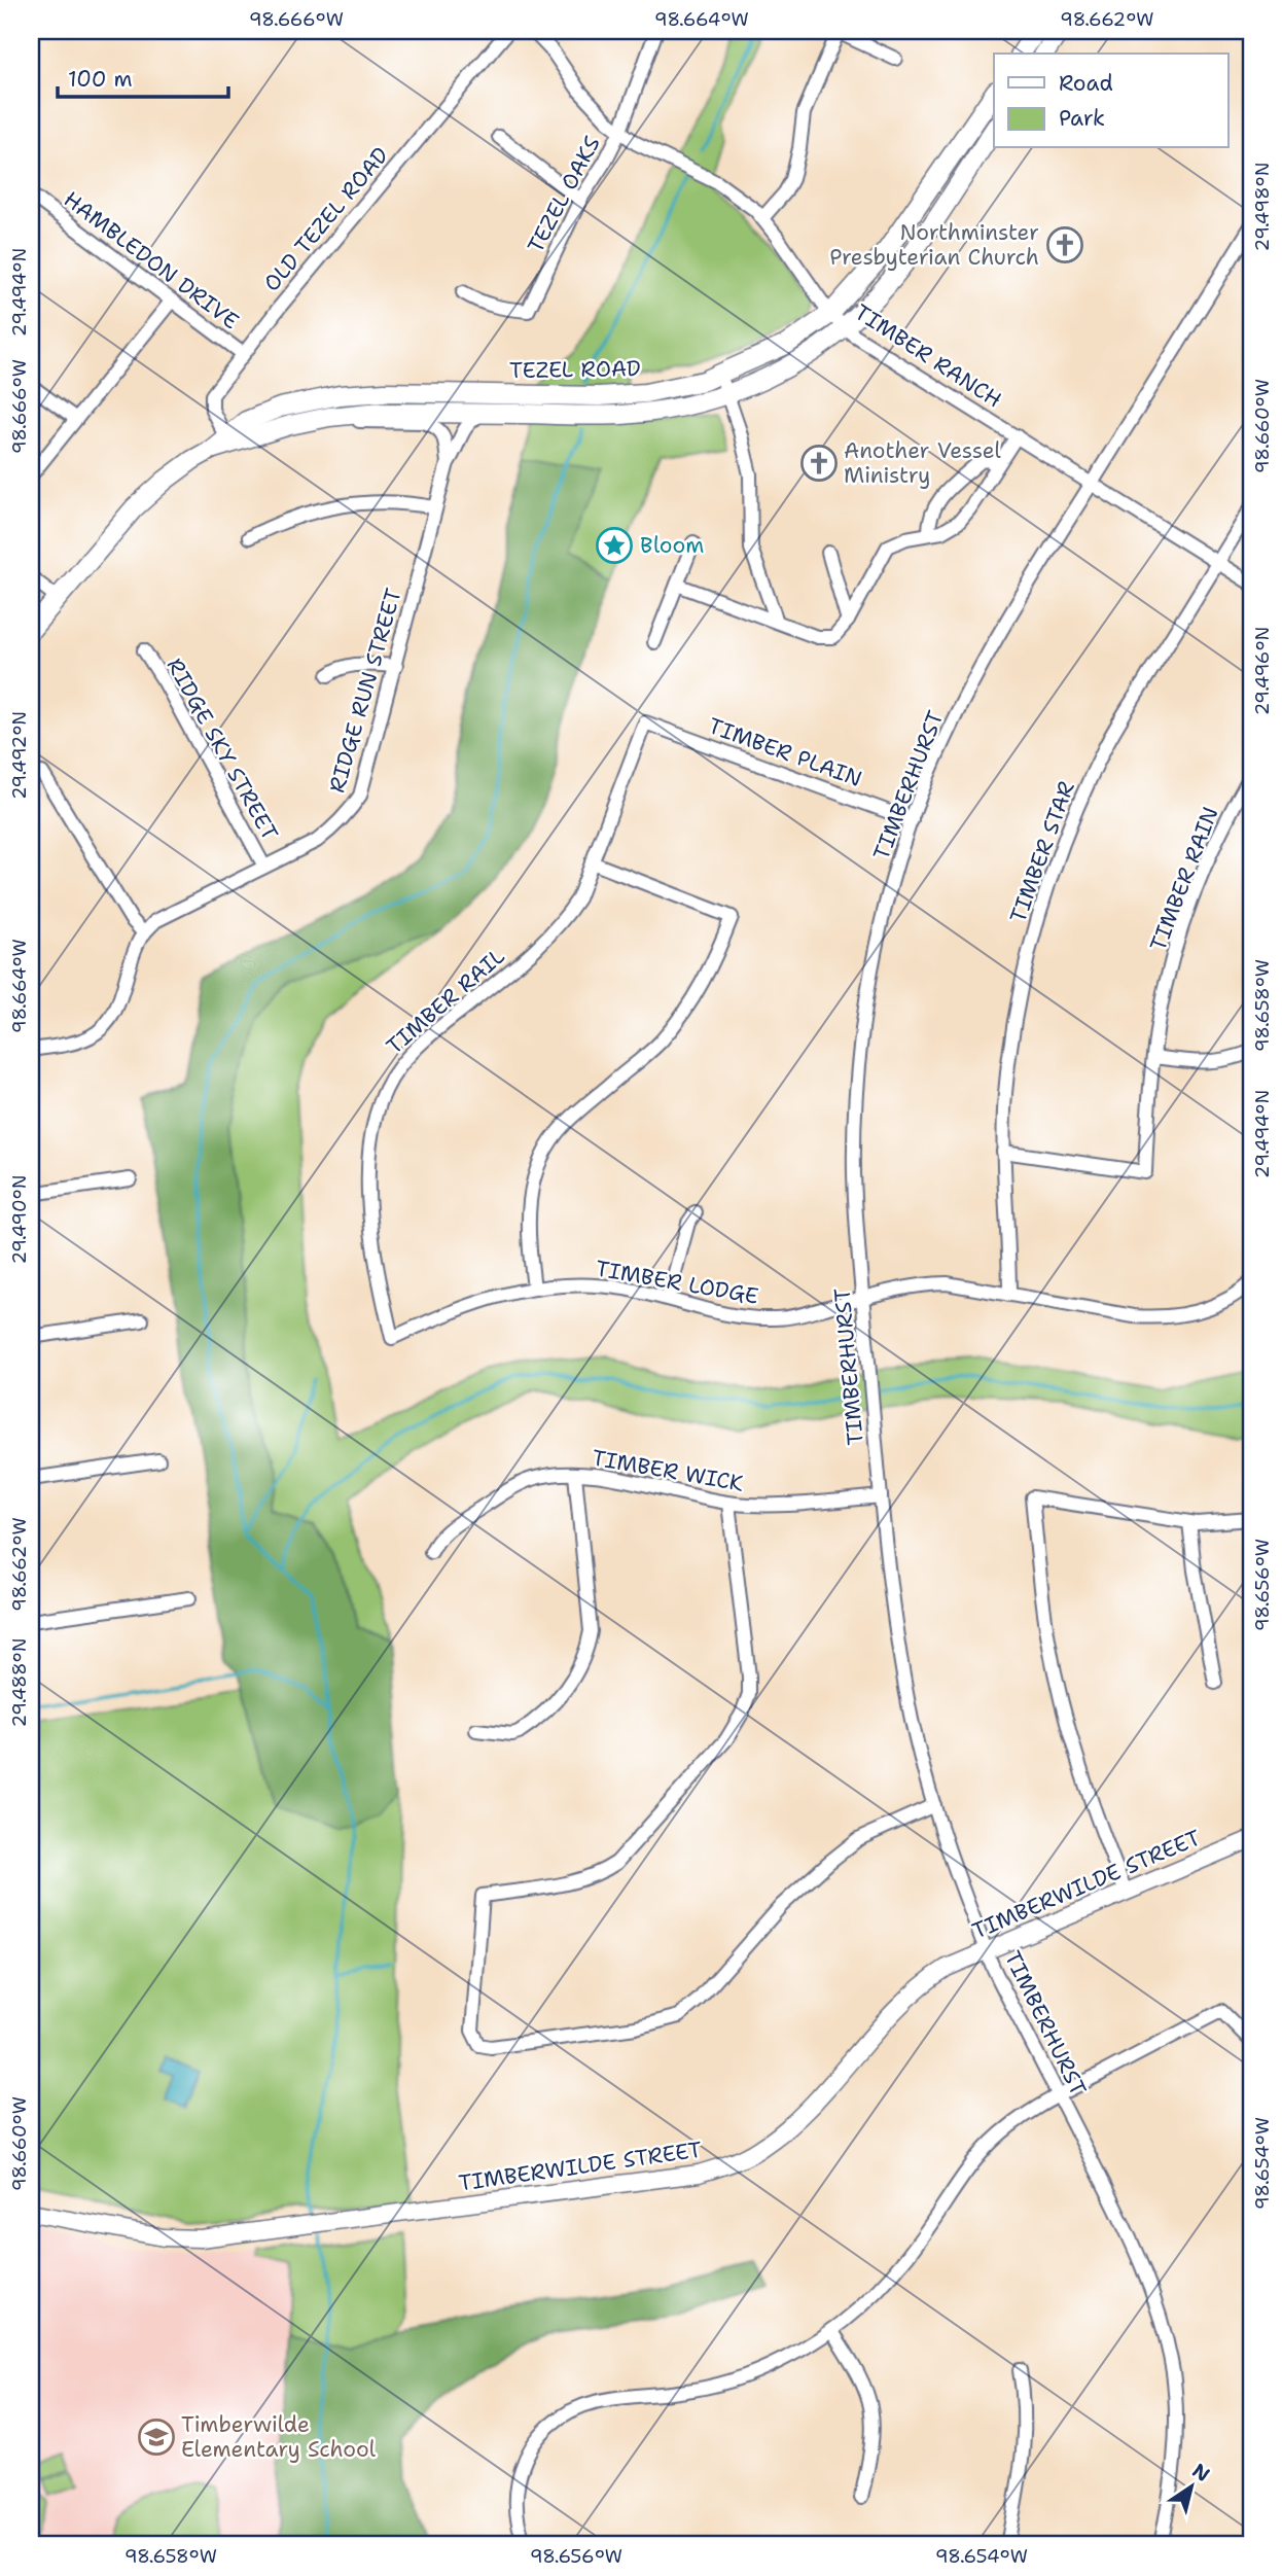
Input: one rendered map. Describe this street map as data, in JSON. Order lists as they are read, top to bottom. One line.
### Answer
{"streets":{"main road":["TEZEL ROAD"],"street":["TEZEL OAKS","OLD TEZEL ROAD","HAMBLEDON DRIVE","TIMBER RANCH","RIDGE RUN STREET","RIDGE SKY STREET","TIMBER PLAIN","TIMBERHURST","TIMBER STAR","TIMBER RAIN","TIMBER RAIL","TIMBER LODGE","TIMBER WICK","TIMBERWILDE STREET"]},"crossings":[["TEZEL OAKS","TIMBER RANCH"],["OLD TEZEL ROAD","HAMBLEDON DRIVE"],["OLD TEZEL ROAD","TEZEL ROAD"],["TIMBER RANCH","TEZEL ROAD"],["TIMBER RANCH","TIMBERHURST"],["TIMBER RANCH","TIMBER STAR"],["TEZEL ROAD","RIDGE RUN STREET"],["RIDGE RUN STREET","RIDGE SKY STREET"],["TIMBER PLAIN","TIMBERHURST"],["TIMBER PLAIN","TIMBER RAIL"],["TIMBERHURST","TIMBER LODGE"],["TIMBERHURST","TIMBER WICK"],["TIMBERHURST","TIMBERWILDE STREET"],["TIMBER STAR","TIMBER RAIN"],["TIMBER STAR","TIMBER LODGE"],["TIMBER RAIL","TIMBER LODGE"]],"places":{"church":["Northminster Presbyterian Church","Another Vessel Ministry"],"place":["Bloom"],"school or university":["Timberwilde Elementary School"]},"legend":["Road","Park"],"scale_bar":"100 m","north":"top right","coordinates":["98.666°W","98.664°W","98.662°W","29.498°N","29.494°N","98.660°W","29.496°N","29.492°N","98.658°W","29.490°N","98.656°W","29.488°N","98.654°W"]}
